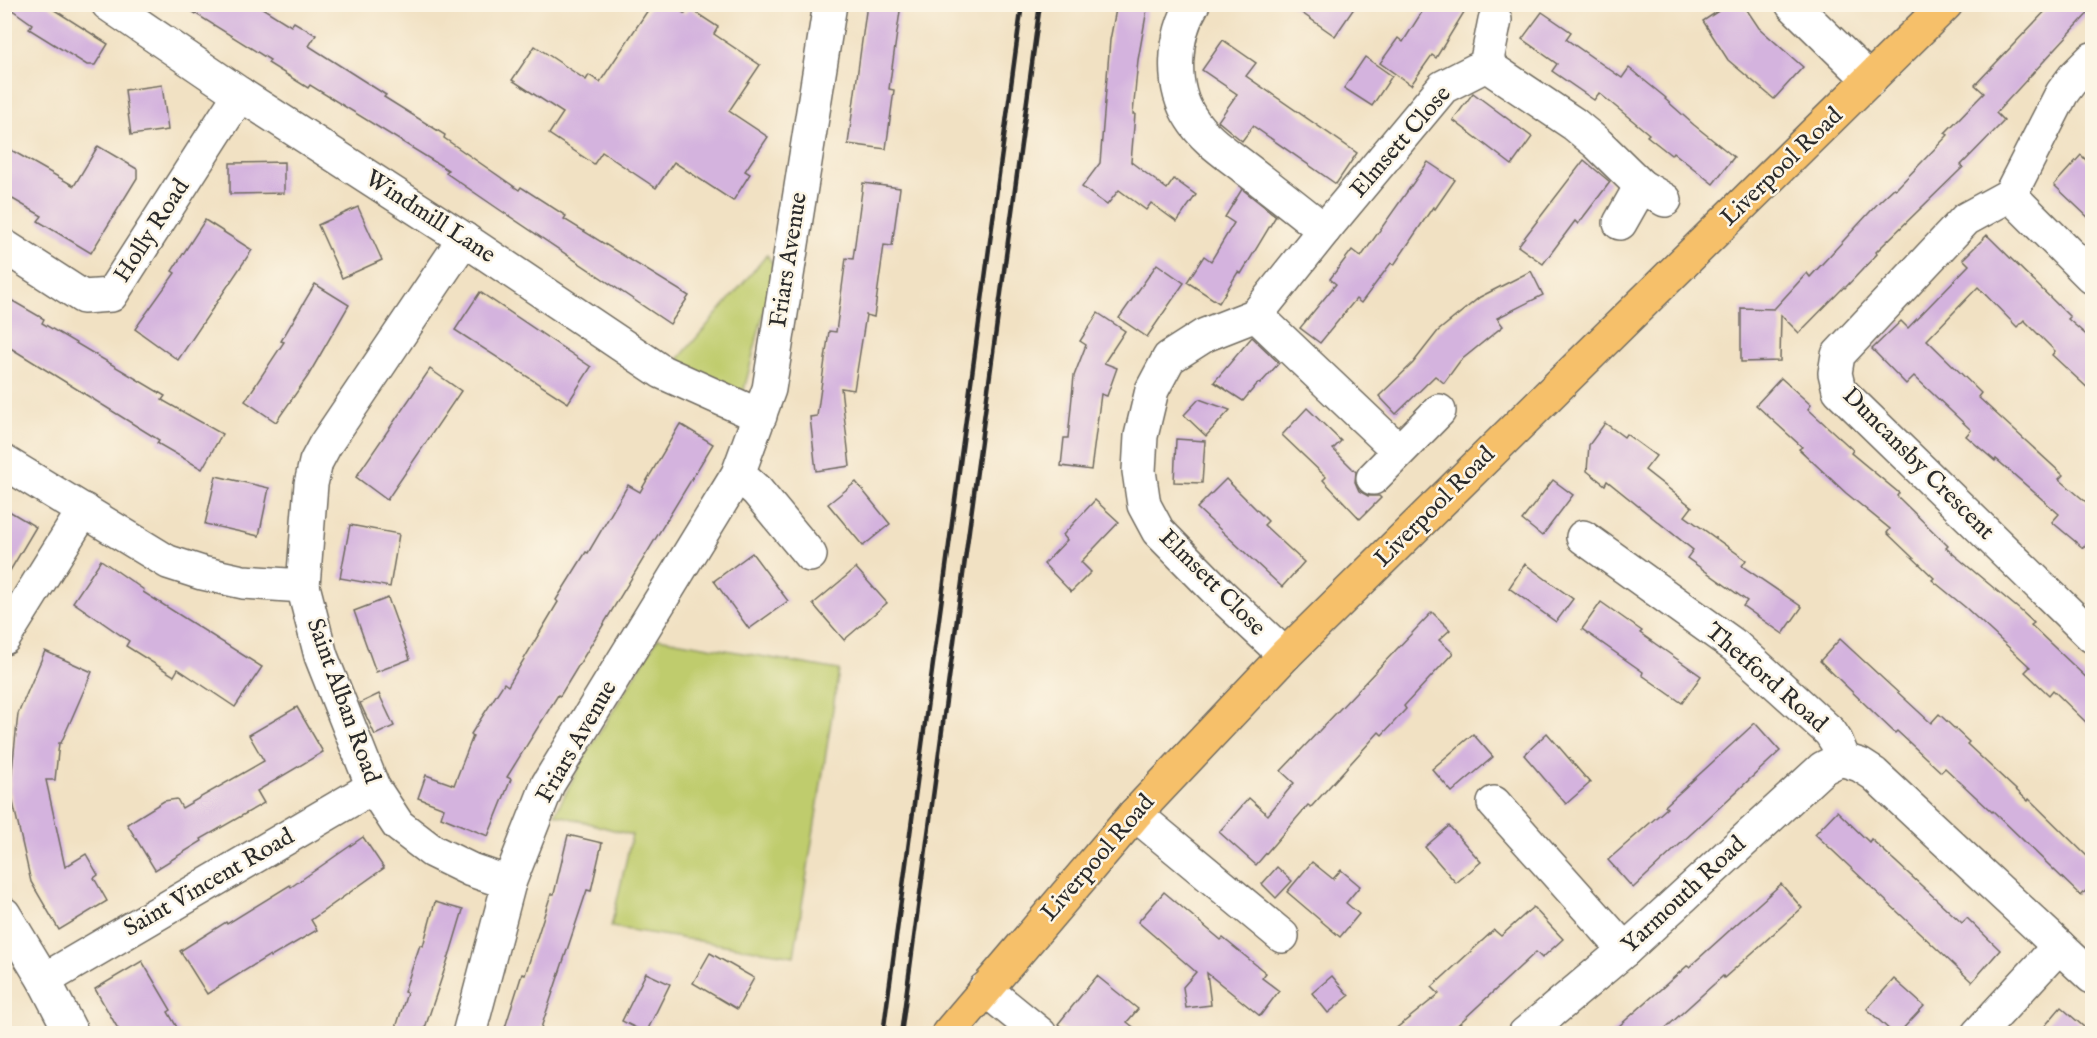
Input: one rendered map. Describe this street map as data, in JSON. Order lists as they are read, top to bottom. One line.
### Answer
{"streets":{"highway":["Liverpool Road"],"street":["Elmsett Close","Windmill Lane","Holly Road","Friars Avenue","Duncansby Crescent","Thetford Road","Saint Alban Road","Saint Vincent Road","Yarmouth Road"]},"crossings":[["Elmsett Close","Liverpool Road"],["Windmill Lane","Holly Road"],["Windmill Lane","Friars Avenue"],["Windmill Lane","Saint Alban Road"],["Friars Avenue","Saint Alban Road"],["Thetford Road","Yarmouth Road"],["Saint Alban Road","Saint Vincent Road"]]}
